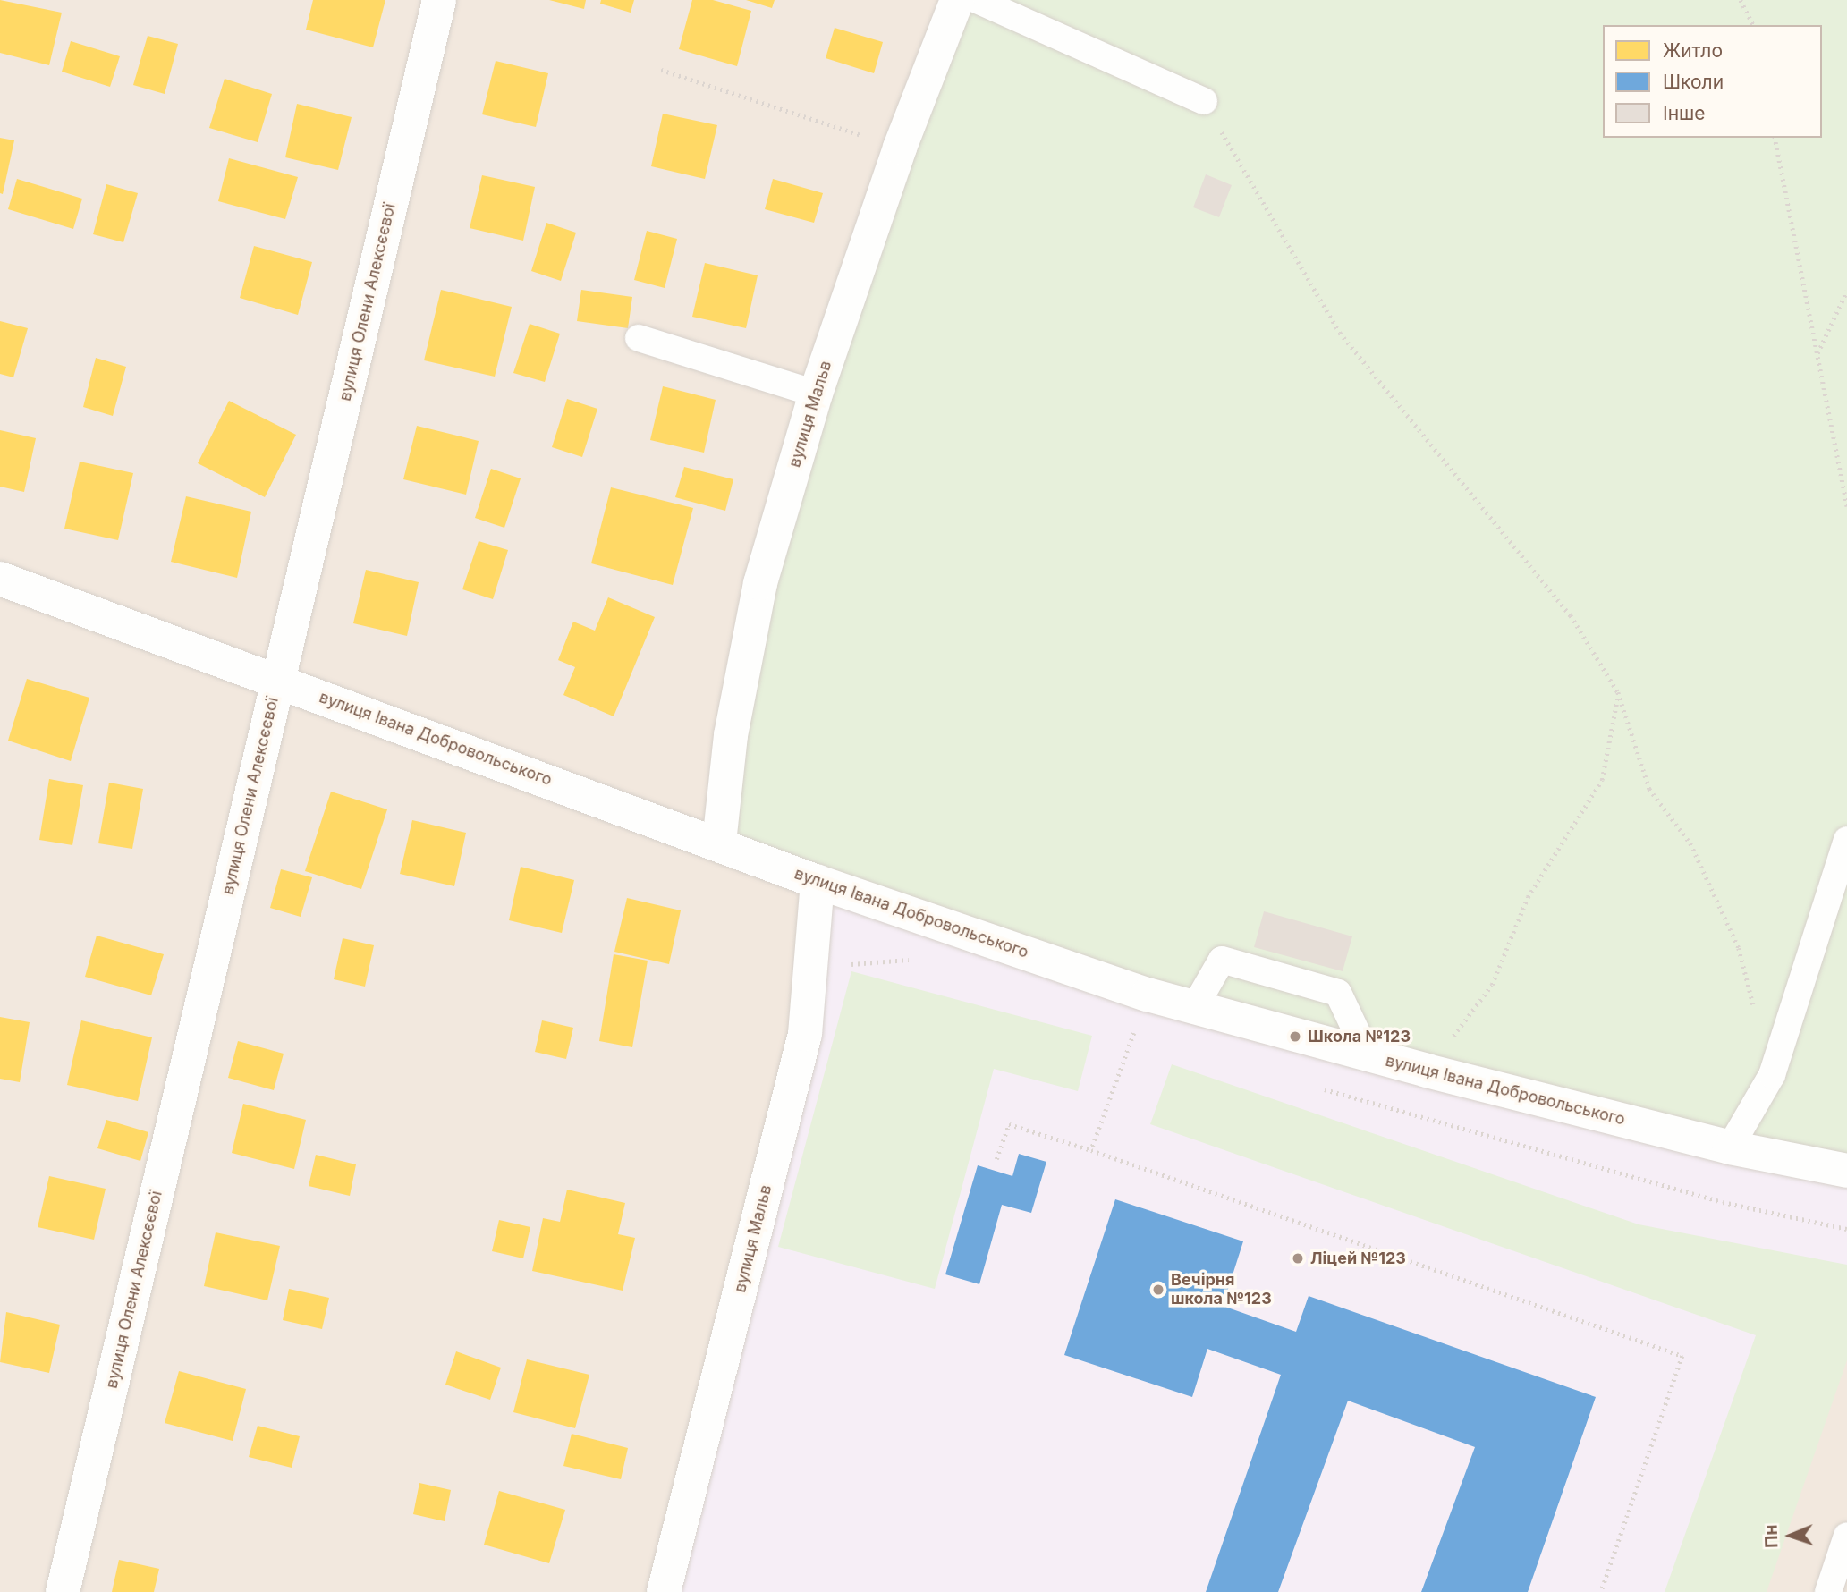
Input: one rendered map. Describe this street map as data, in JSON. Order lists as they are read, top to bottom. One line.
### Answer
{"streets":{"street":["вулиця Олени Алексєєвої","вулиця Мальв","вулиця Івана Добровольського"]},"crossings":[["вулиця Олени Алексєєвої","вулиця Івана Добровольського"],["вулиця Мальв","вулиця Івана Добровольського"]],"places":["Школа №123","Ліцей №123","Вечірня школа №123"],"legend":["Житло","Школи","Інше"],"north":"left"}
